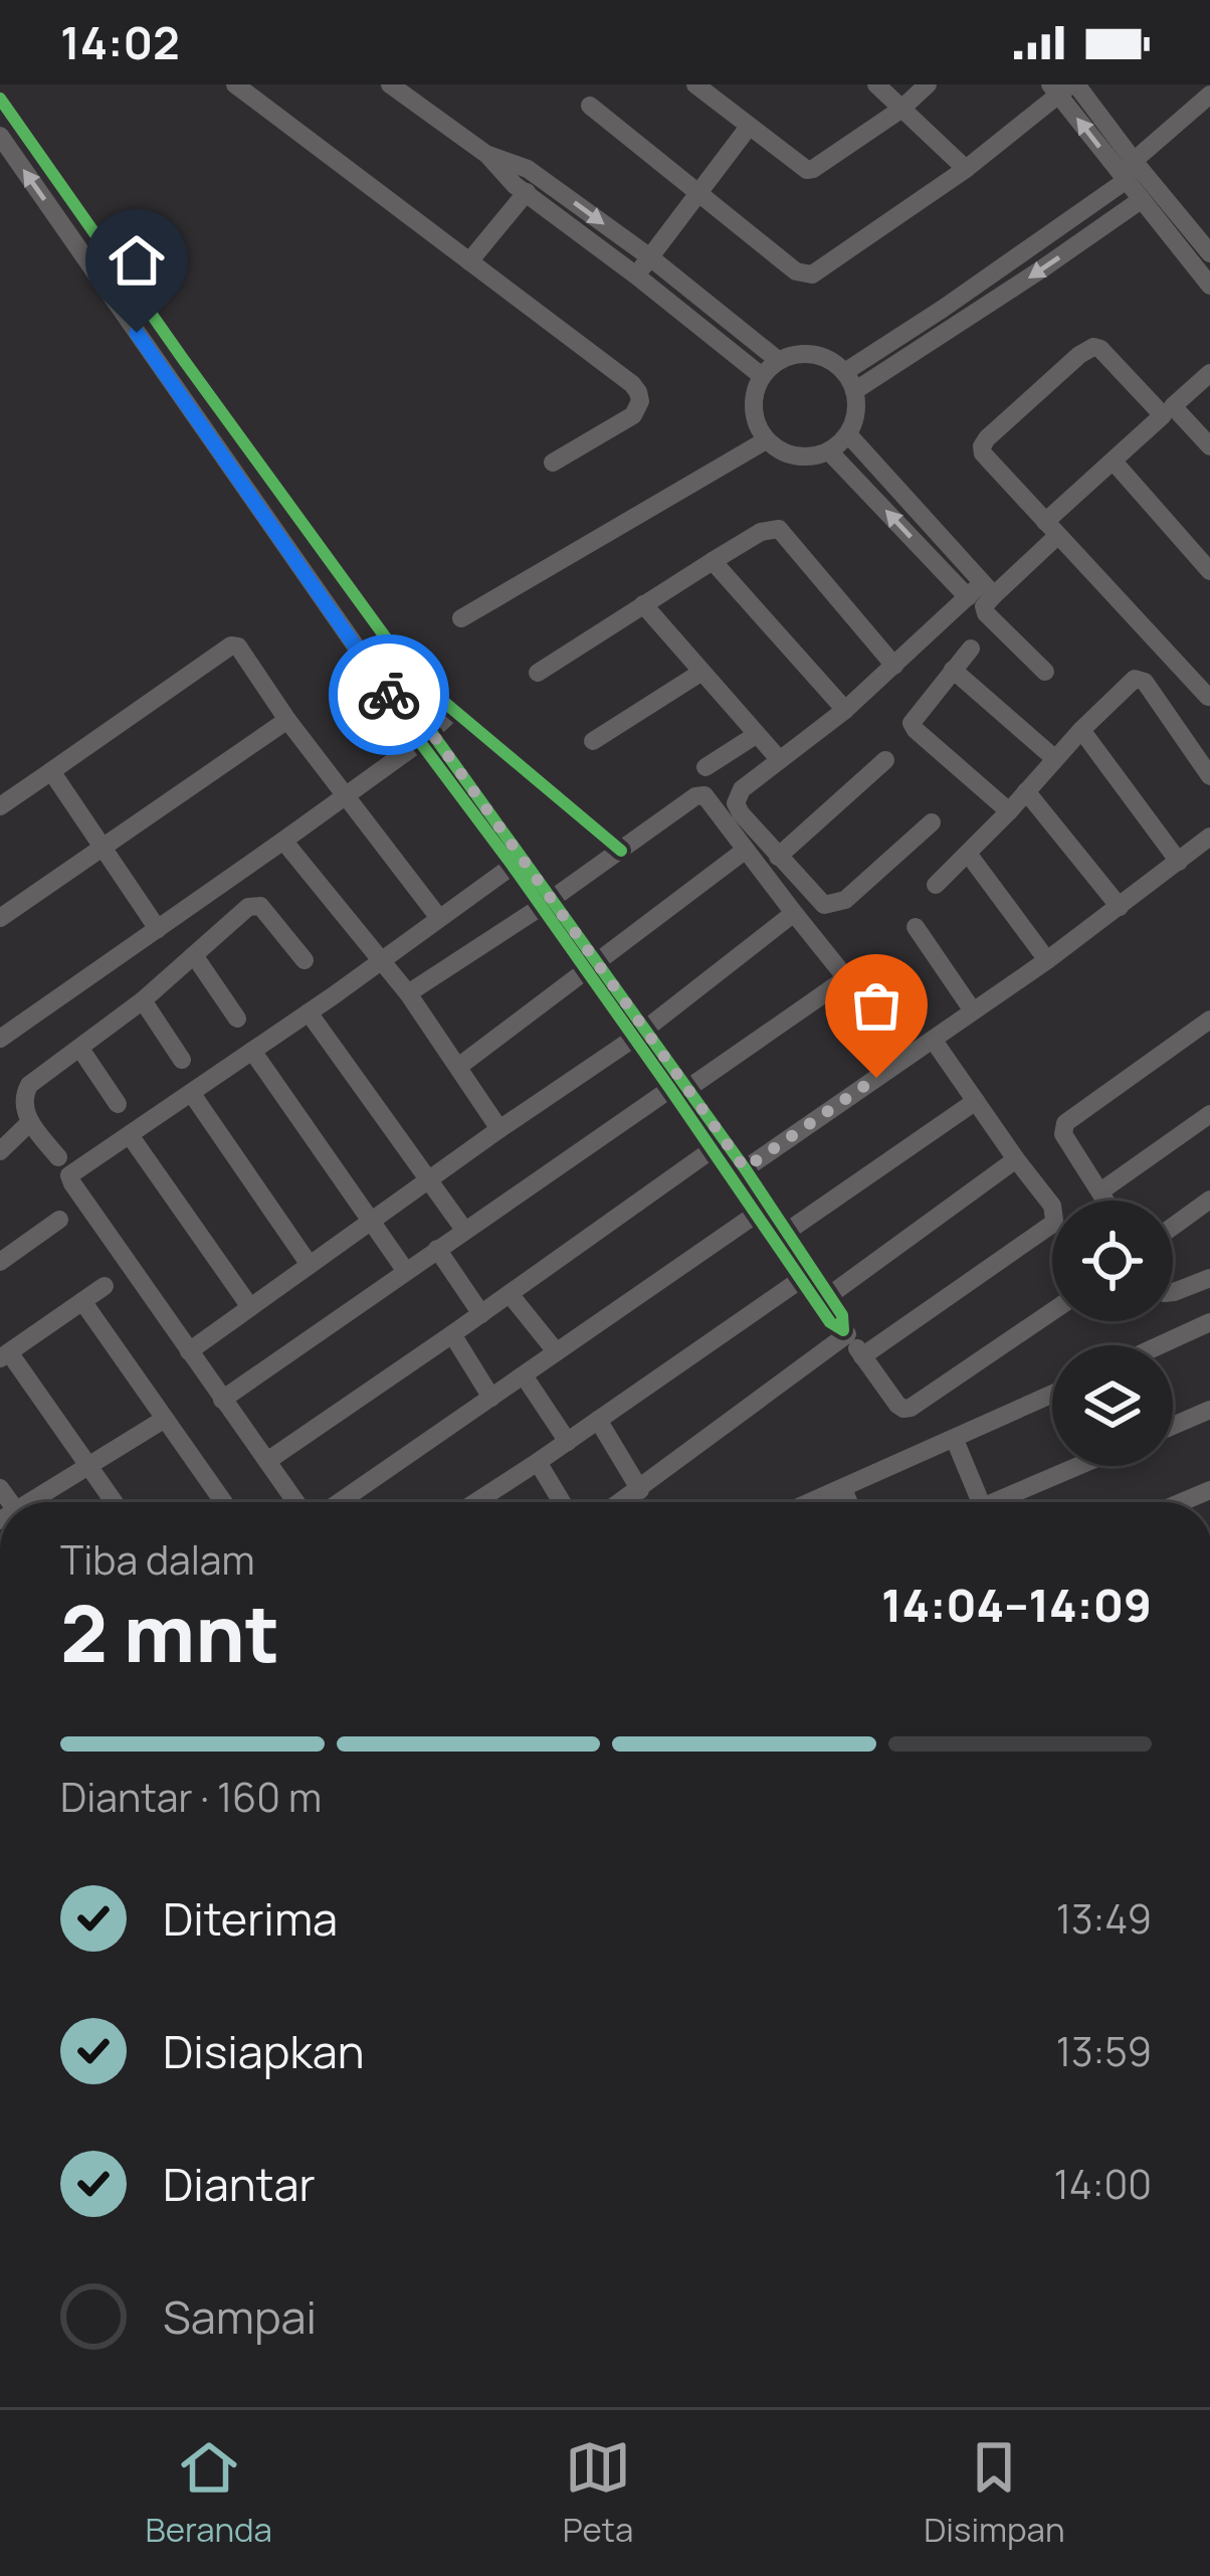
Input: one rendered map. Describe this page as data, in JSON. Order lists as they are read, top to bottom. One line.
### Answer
{"page":{"status":"14:02","heading":["2 mnt","Tiba dalam","14:04–14:09"],"bar":"Diantar · 160 m","list":[["Diterima","13:49"],["Disiapkan","13:59"],["Diantar","14:00"],"Sampai"],"tabs":["Beranda","Peta","Disimpan"]}}
